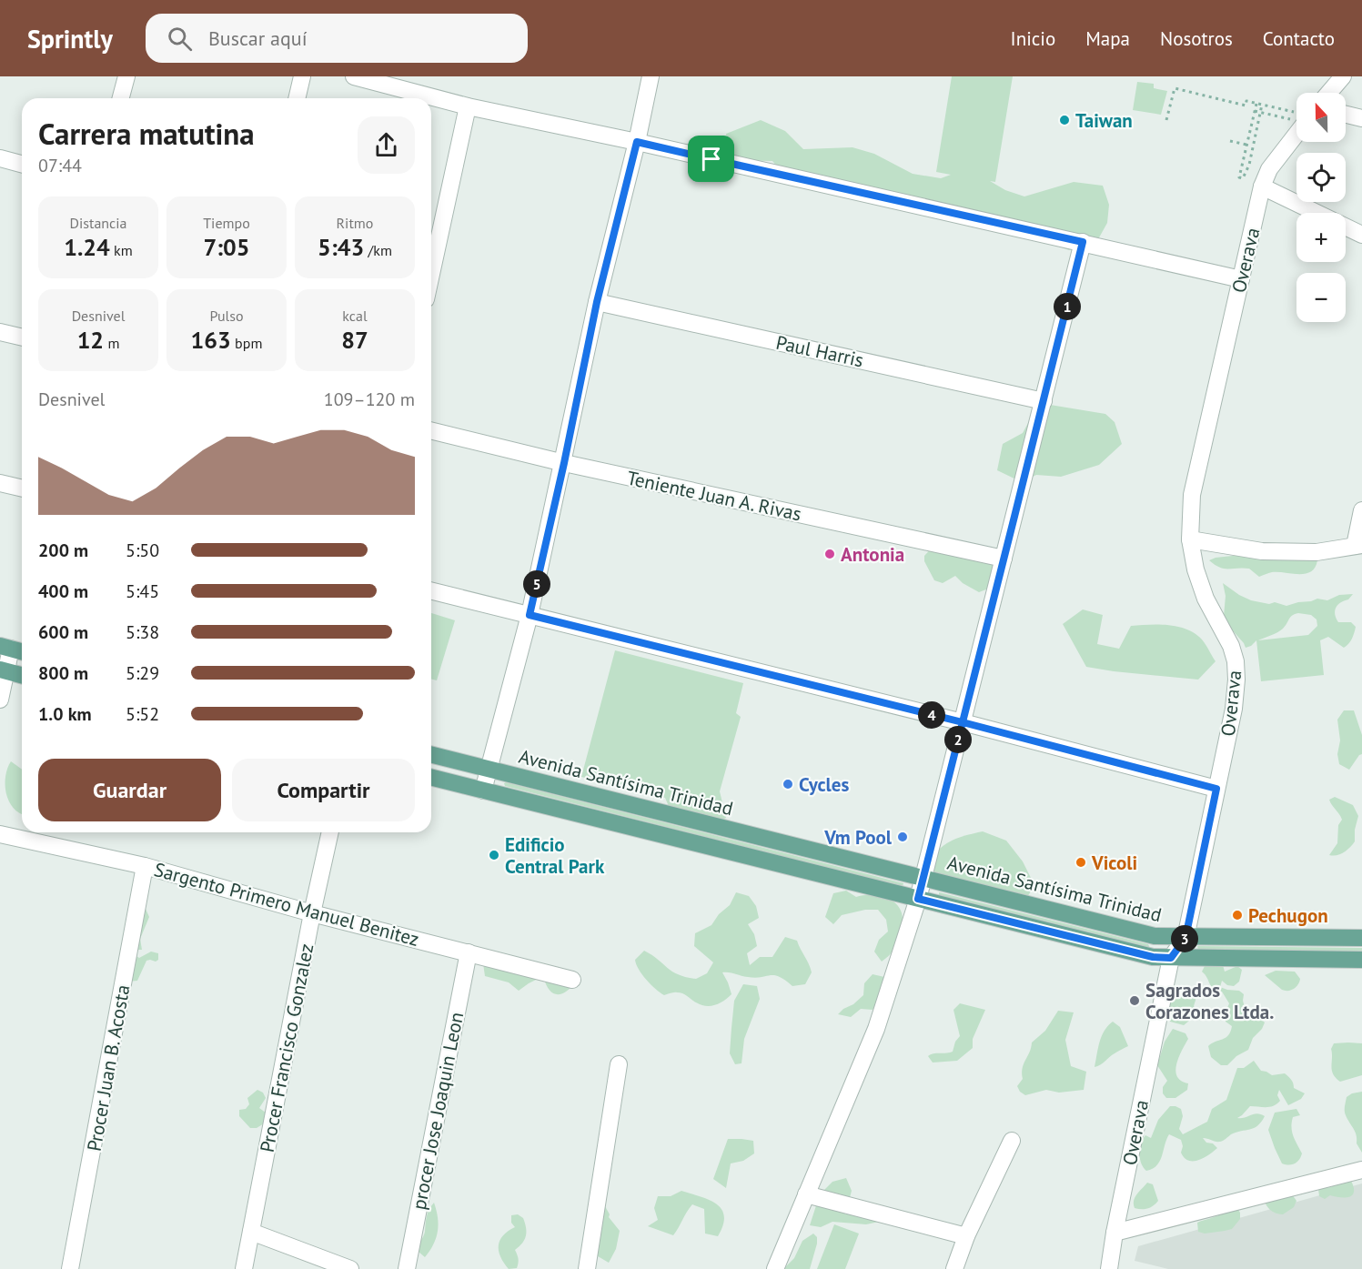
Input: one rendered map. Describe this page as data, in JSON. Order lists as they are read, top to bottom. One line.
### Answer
{"streets":{"main road":["Avenida Santísima Trinidad"],"street":["Overava","Paul Harris","Teniente Juan A. Rivas","Sargento Primero Manuel Benitez","Procer Francisco Gonzalez","Procer Juan B. Acosta","procer Jose Joaquin Leon"]},"crossings":[["Overava","Avenida Santísima Trinidad"],["Sargento Primero Manuel Benitez","Procer Francisco Gonzalez"],["Sargento Primero Manuel Benitez","Procer Juan B. Acosta"],["Sargento Primero Manuel Benitez","procer Jose Joaquin Leon"]],"places":["Taiwan","Antonia","Cycles","Vm Pool","Edificio Central Park","Vicoli","Pechugon","Sagrados Corazones Ltda."],"north":"top","page":{"header":"Sprintly","search":"Buscar aquí","nav":["Inicio","Mapa","Nosotros","Contacto"],"map_buttons":["+","−"],"heading":["Carrera matutina","07:44"],"stats":[["Distancia","1.24 km"],["Tiempo","7:05"],["Ritmo","5:43 /km"],["Desnivel","12 m"],["Pulso","163 bpm"],["kcal","87"]],"pins":["1","5","4","2","3"],"chart":["Desnivel","109–120 m"],"list":[{"name":"200 m","note":"5:50"},{"name":"400 m","note":"5:45"},{"name":"600 m","note":"5:38"},{"name":"800 m","note":"5:29"},{"name":"1.0 km","note":"5:52"}],"buttons":["Guardar","Compartir"]}}
